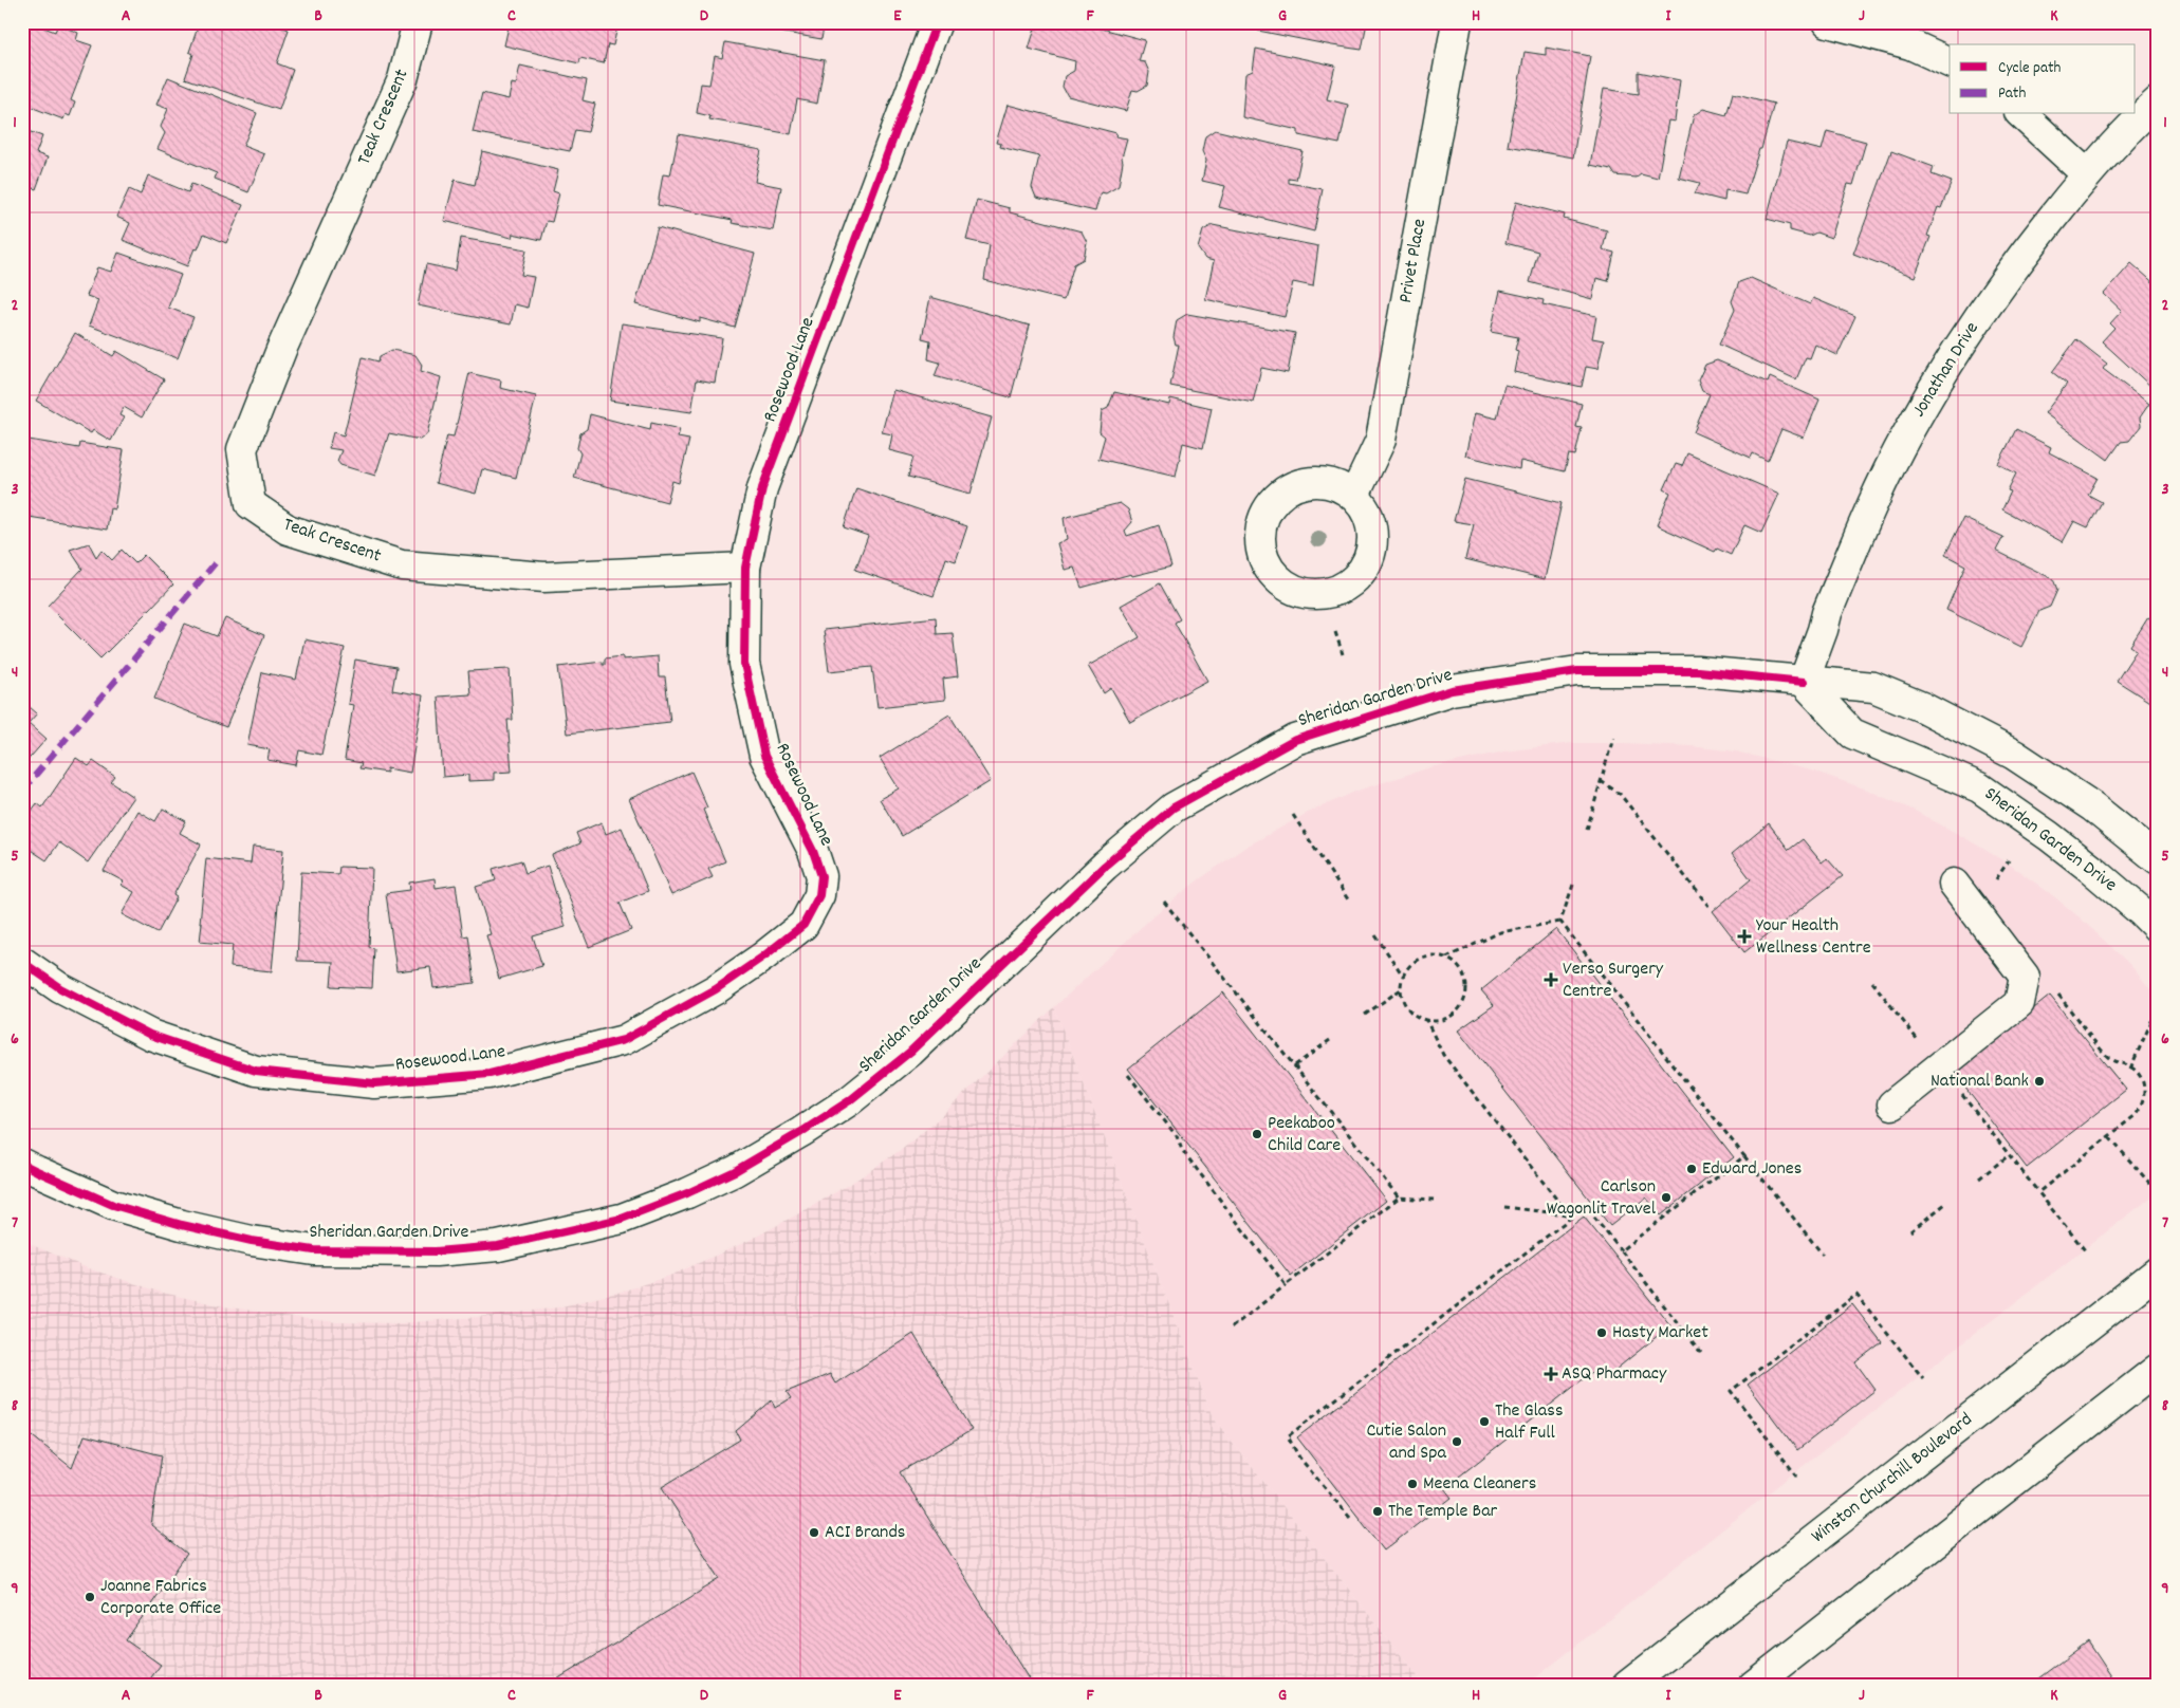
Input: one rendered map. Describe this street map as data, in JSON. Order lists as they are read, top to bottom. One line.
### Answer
{"streets":{"street":["Teak Crescent","Privet Place","Rosewood Lane","Jonathan Drive","Sheridan Garden Drive","Winston Churchill Boulevard"]},"crossings":[["Teak Crescent","Rosewood Lane"],["Jonathan Drive","Sheridan Garden Drive"]],"places":{"health":["Your Health Wellness Centre","Verso Surgery Centre","ASQ Pharmacy"],"other":["National Bank","Peekaboo Child Care","Edward Jones","Carlson Wagonlit Travel","Hasty Market","The Glass Half Full","Cutie Salon and Spa","Meena Cleaners","The Temple Bar","ACI Brands","Joanne Fabrics Corporate Office"]},"legend":["Cycle path","Path"],"grid":{"columns":["A","B","C","D","E","F","G","H","I","J","K"],"rows":["1","2","3","4","5","6","7","8","9"]}}
